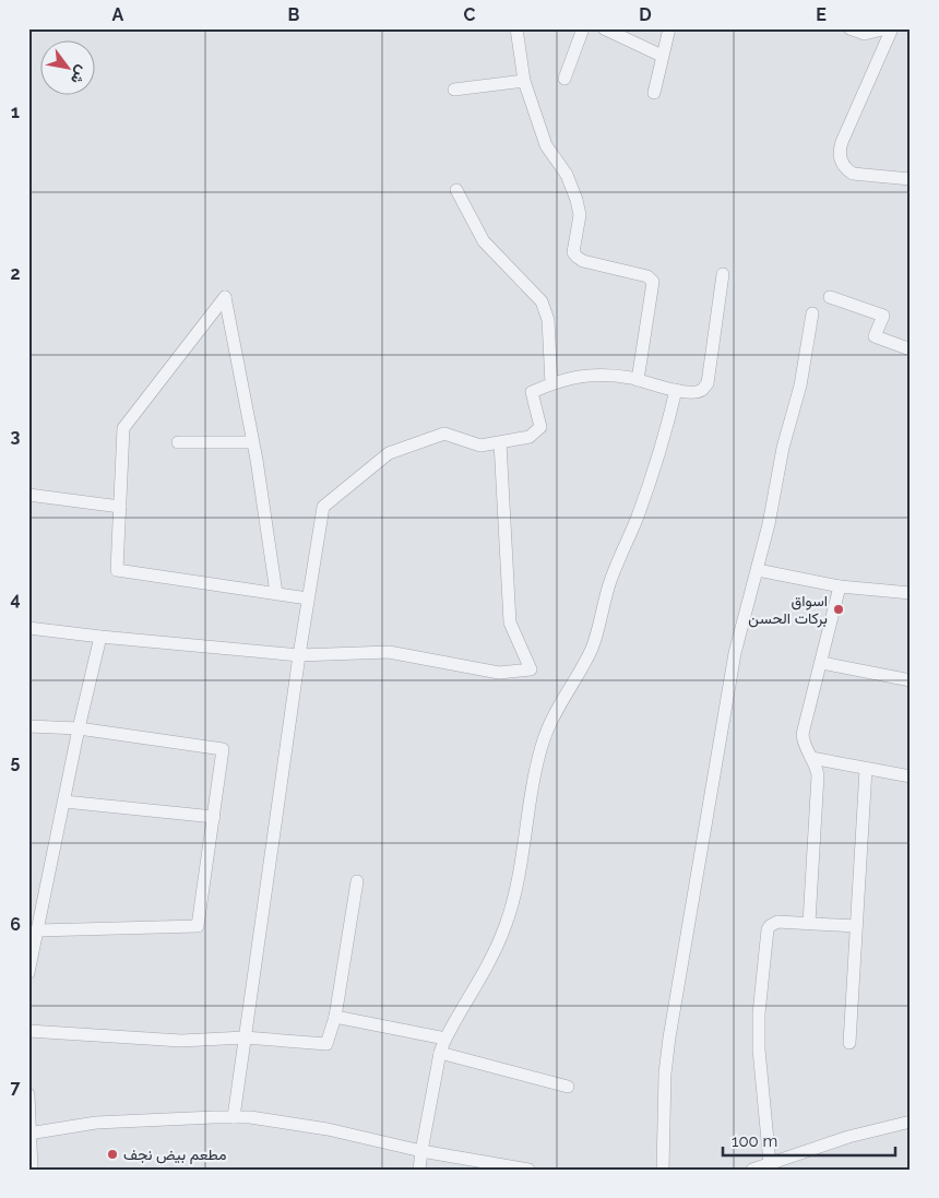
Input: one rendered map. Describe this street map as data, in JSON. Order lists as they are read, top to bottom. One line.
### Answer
{"places":["اسواق بركات الحسن","مطعم بيض نجف"],"scale_bar":"100 m","north":"bottom right","grid":{"columns":["A","B","C","D","E"],"rows":["1","2","3","4","5","6","7"]}}
